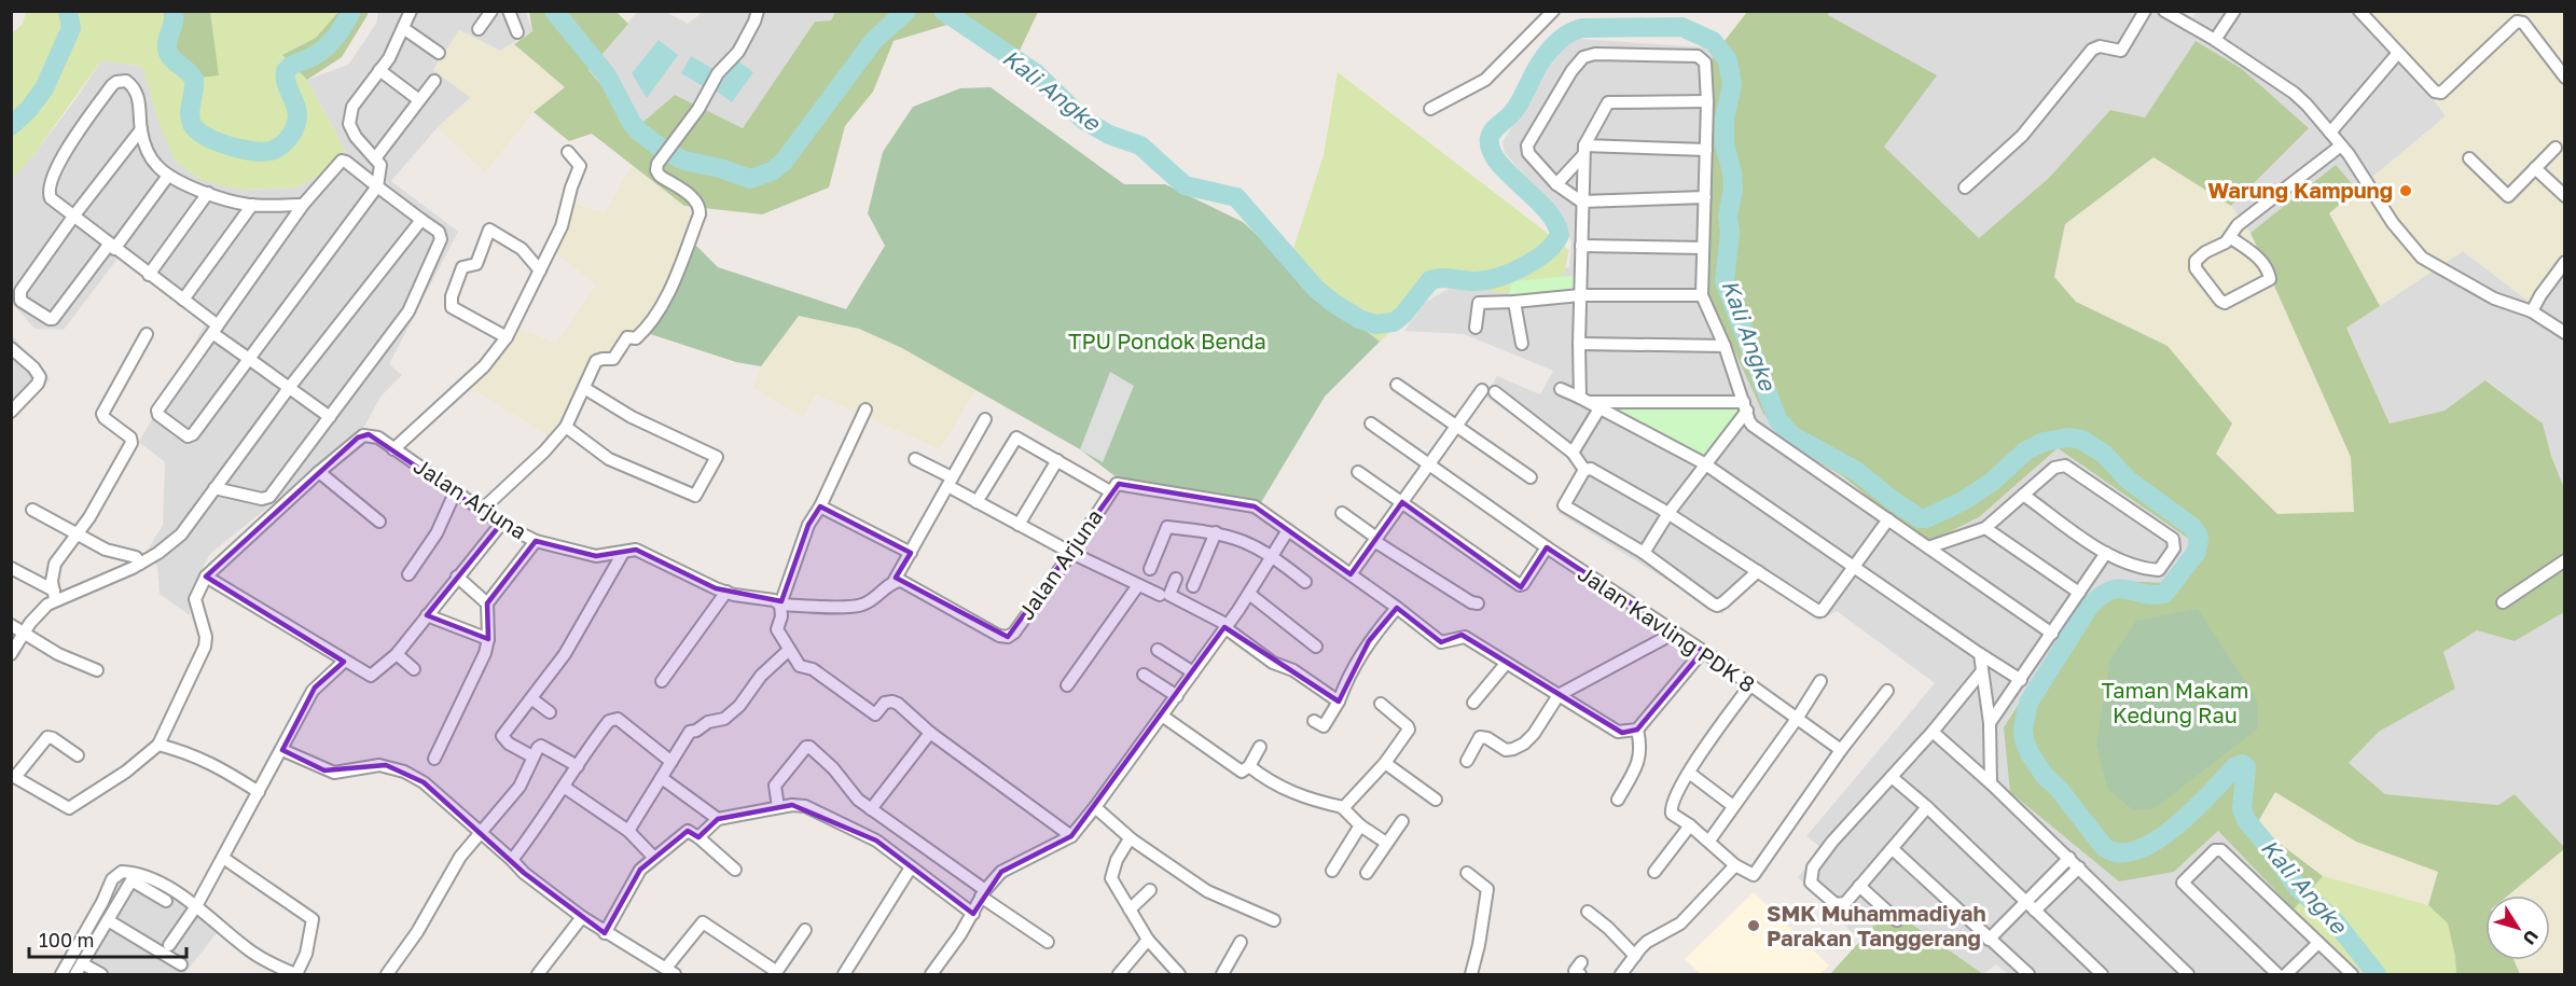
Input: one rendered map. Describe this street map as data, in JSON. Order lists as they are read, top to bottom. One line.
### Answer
{"streets":{"street":["Jalan Arjuna","Jalan Kavling PDK 8"]},"water":["Kali Angke"],"parks":["TPU Pondok Benda","Taman Makam Kedung Rau"],"places":["Warung Kampung","SMK Muhammadiyah Parakan Tanggerang"],"scale_bar":"100 m","north":"bottom right"}
